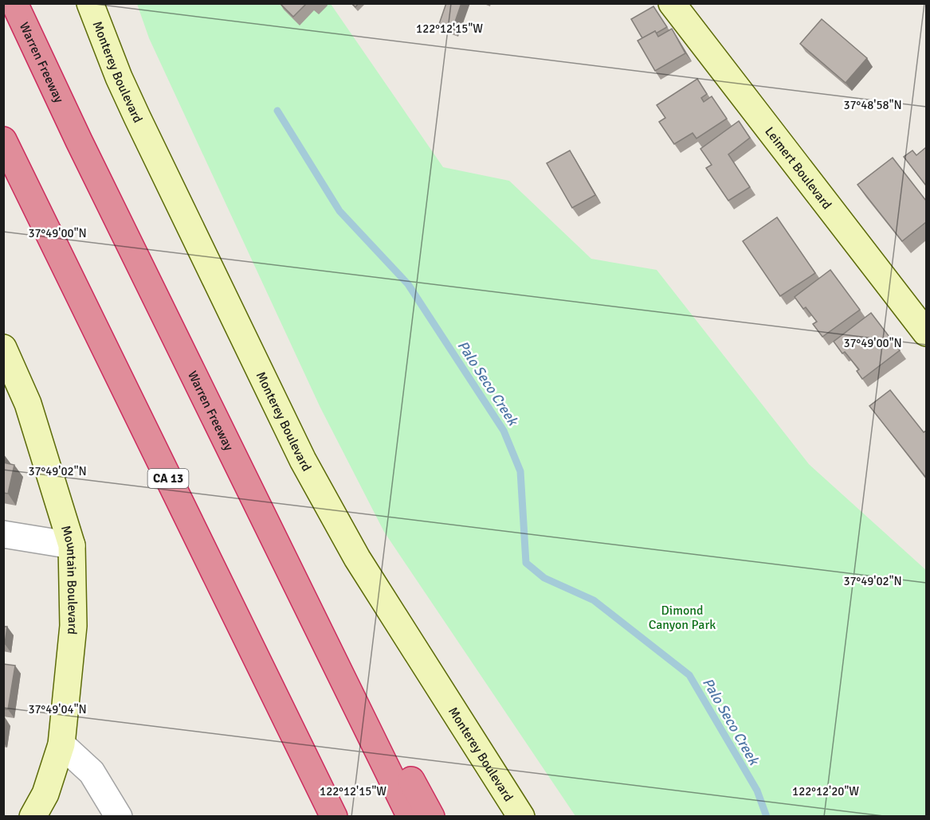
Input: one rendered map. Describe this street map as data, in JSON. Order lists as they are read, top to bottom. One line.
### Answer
{"streets":{"highway":["Warren Freeway","CA 13"],"street":["Monterey Boulevard","Leimert Boulevard","Mountain Boulevard"]},"water":["Palo Seco Creek"],"parks":["Dimond Canyon Park"],"coordinates":["122°12'15\"W","37°48'58\"N","37°49'00\"N","37°49'02\"N","37°49'04\"N","122°12'20\"W"]}
